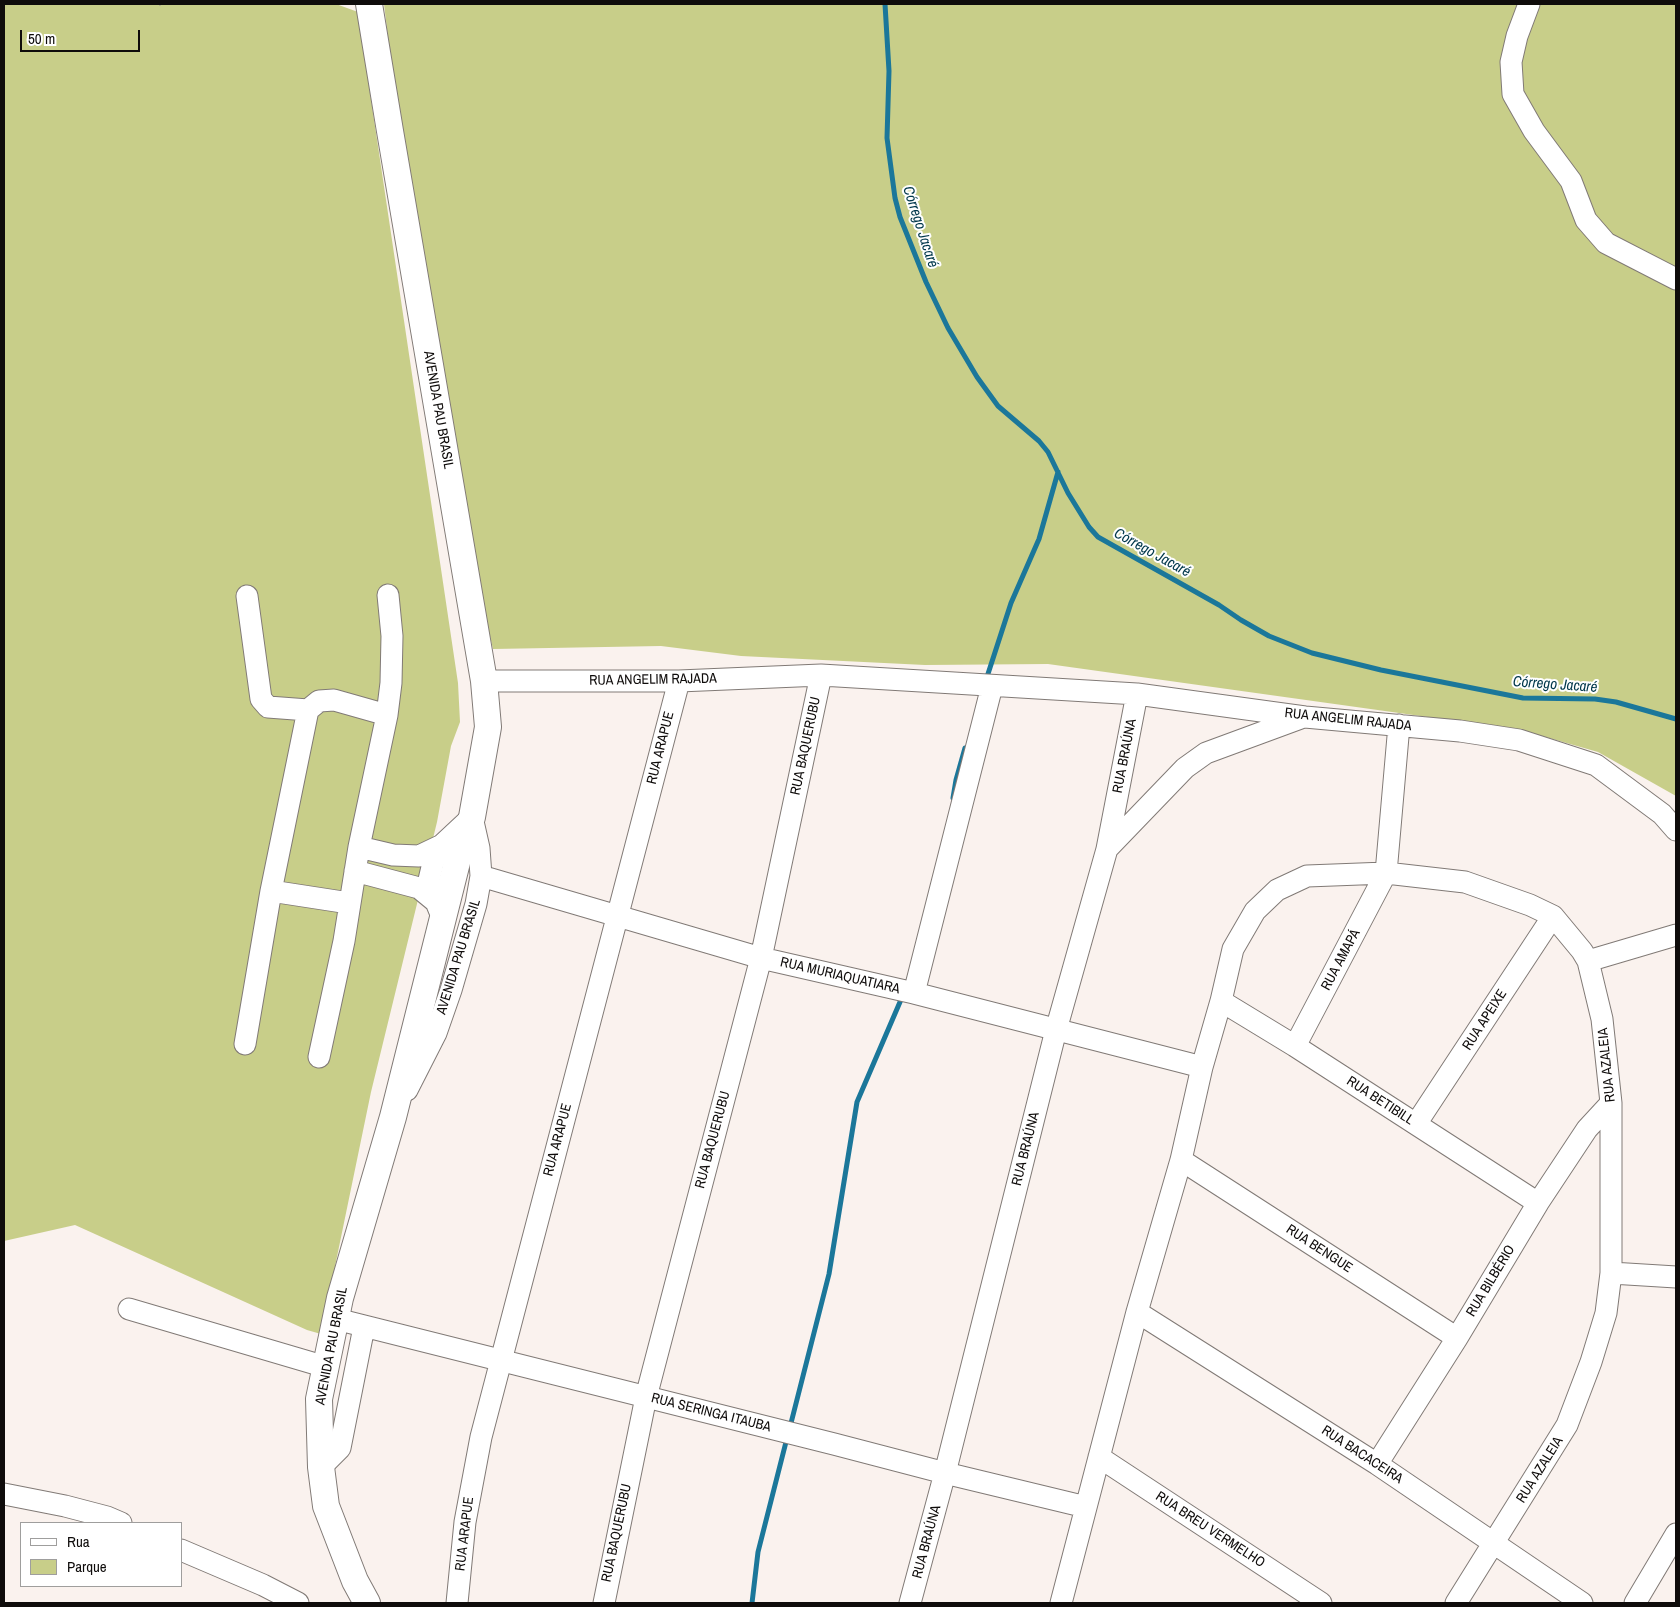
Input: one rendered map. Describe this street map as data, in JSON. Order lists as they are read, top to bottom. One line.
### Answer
{"streets":{"main road":["AVENIDA PAU BRASIL"],"street":["RUA ANGELIM RAJADA","RUA BAQUERUBU","RUA ARAPUE","RUA BRAÚNA","RUA AMAPÁ","RUA MURIAQUATIARA","RUA APEIXE","RUA AZALEIA","RUA BETIBILL","RUA BENGUE","RUA BILBÉRIO","RUA SERINGA ITAUBA","RUA BACACEIRA","RUA BREU VERMELHO"]},"crossings":[["AVENIDA PAU BRASIL","RUA ANGELIM RAJADA"],["AVENIDA PAU BRASIL","RUA MURIAQUATIARA"],["AVENIDA PAU BRASIL","RUA SERINGA ITAUBA"],["RUA ANGELIM RAJADA","RUA BAQUERUBU"],["RUA ANGELIM RAJADA","RUA ARAPUE"],["RUA ANGELIM RAJADA","RUA BRAÚNA"],["RUA BAQUERUBU","RUA MURIAQUATIARA"],["RUA BAQUERUBU","RUA SERINGA ITAUBA"],["RUA ARAPUE","RUA MURIAQUATIARA"],["RUA ARAPUE","RUA SERINGA ITAUBA"],["RUA BRAÚNA","RUA MURIAQUATIARA"],["RUA BRAÚNA","RUA SERINGA ITAUBA"],["RUA AMAPÁ","RUA AZALEIA"],["RUA AMAPÁ","RUA BETIBILL"],["RUA MURIAQUATIARA","RUA AZALEIA"],["RUA APEIXE","RUA AZALEIA"],["RUA APEIXE","RUA BETIBILL"],["RUA AZALEIA","RUA BETIBILL"],["RUA AZALEIA","RUA BENGUE"],["RUA AZALEIA","RUA BILBÉRIO"],["RUA AZALEIA","RUA SERINGA ITAUBA"],["RUA AZALEIA","RUA BACACEIRA"],["RUA AZALEIA","RUA BREU VERMELHO"],["RUA BETIBILL","RUA BILBÉRIO"],["RUA BENGUE","RUA BILBÉRIO"],["RUA BILBÉRIO","RUA BACACEIRA"]],"water":["Córrego Jacaré"],"legend":["Rua","Parque"],"scale_bar":"50 m"}
